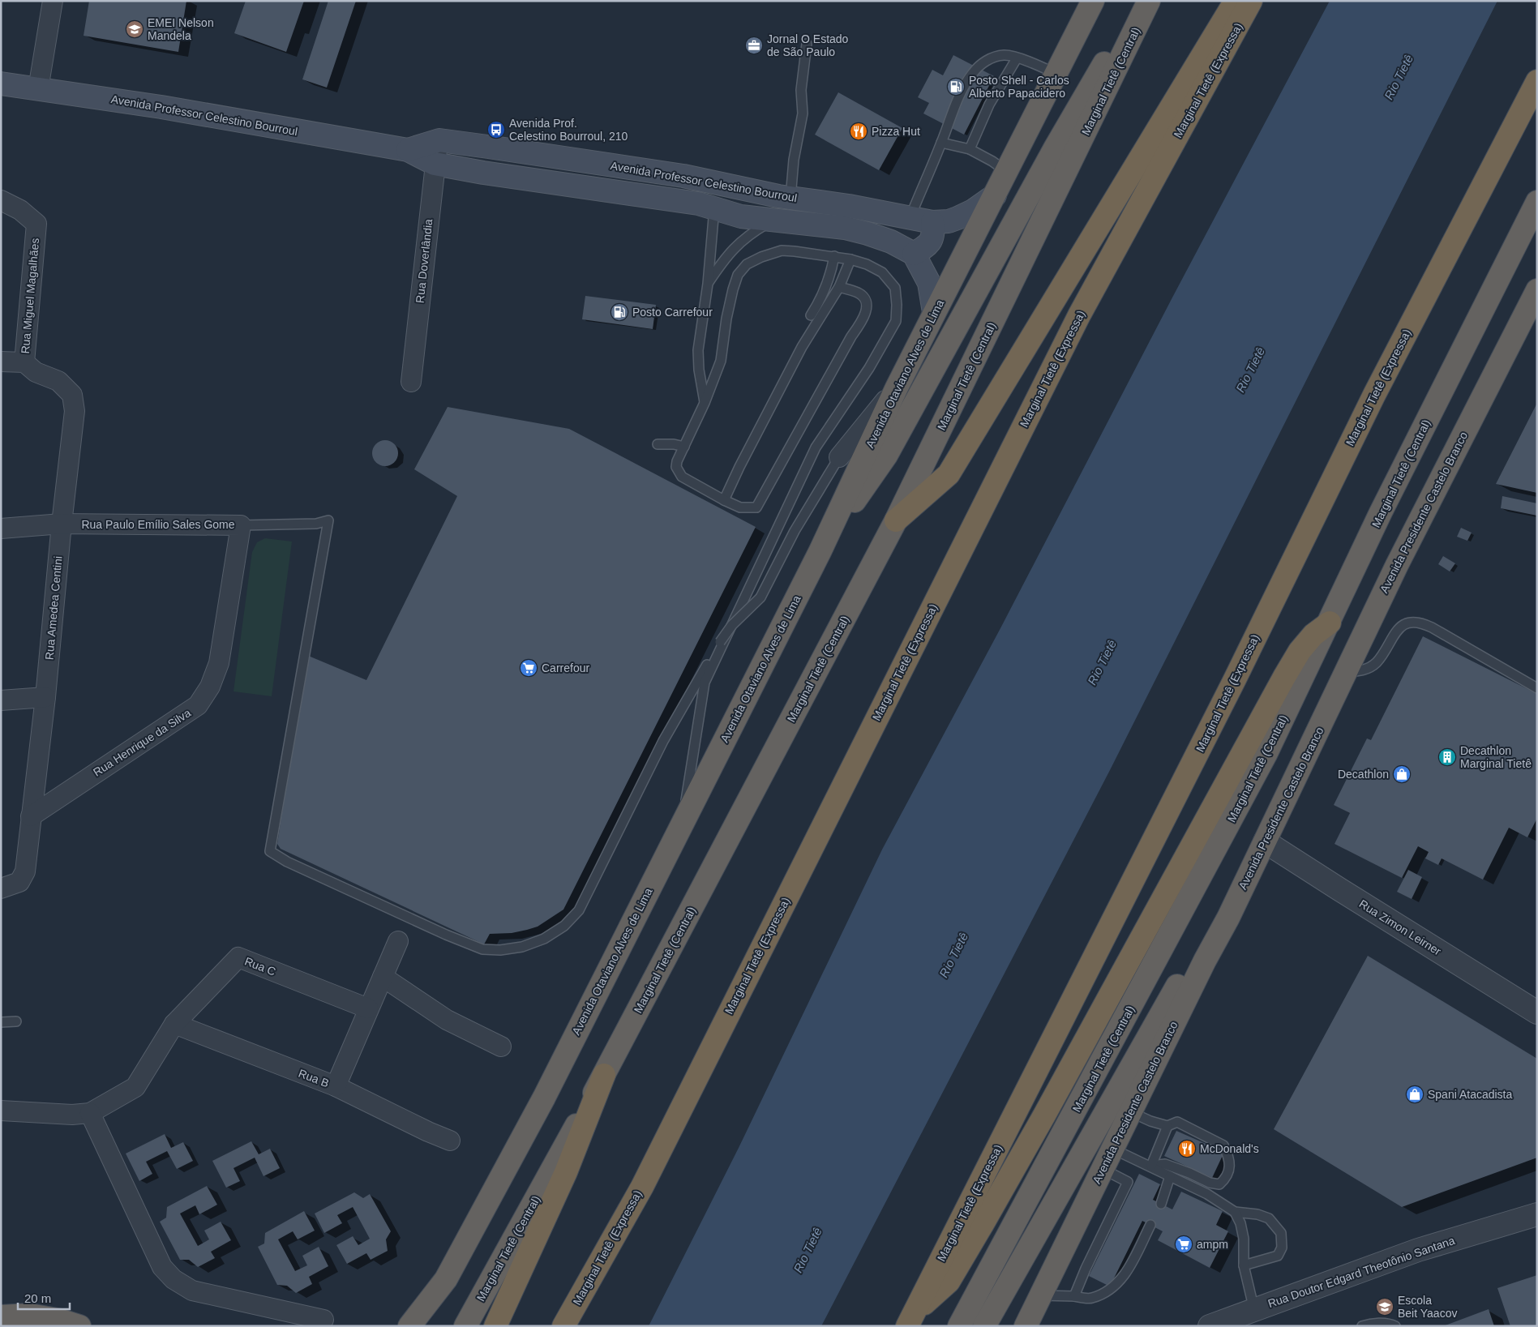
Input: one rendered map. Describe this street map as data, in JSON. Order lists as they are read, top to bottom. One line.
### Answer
{"streets":{"highway":["Marginal Tietê (Expressa)","Marginal Tietê (Central)","Avenida Otaviano Alves de Lima","Avenida Presidente Castelo Branco"],"main road":["Avenida Professor Celestino Bourroul"],"street":["Rua Doverlândia","Rua Miguel Magalhães","Rua Paulo Emílio Sales Gome","Rua Amedea Centini","Rua Henrique da Silva","Rua Zimon Leirner","Rua C","Rua B","Rua Doutor Edgard Theotônio Santana"]},"crossings":[["Avenida Professor Celestino Bourroul","Rua Doverlândia"],["Avenida Professor Celestino Bourroul","Avenida Otaviano Alves de Lima"],["Rua Miguel Magalhães","Rua Amedea Centini"],["Avenida Presidente Castelo Branco","Rua Zimon Leirner"],["Rua Paulo Emílio Sales Gome","Rua Amedea Centini"],["Rua Paulo Emílio Sales Gome","Rua Henrique da Silva"],["Rua Amedea Centini","Rua Henrique da Silva"],["Rua C","Rua B"]],"water":["Rio Tietê"],"places":{"school or university":["EMEI Nelson Mandela","Escola Beit Yaacov"],"office":["Jornal O Estado de São Paulo"],"fuel station":["Posto Shell - Carlos Alberto Papacidero","Posto Carrefour"],"bus stop":["Avenida Prof. Celestino Bourroul, 210"],"restaurant":["Pizza Hut","McDonald's"],"supermarket":["Carrefour","ampm"],"building":["Decathlon Marginal Tietê"],"shop":["Decathlon","Spani Atacadista"]},"scale_bar":"20 m"}
